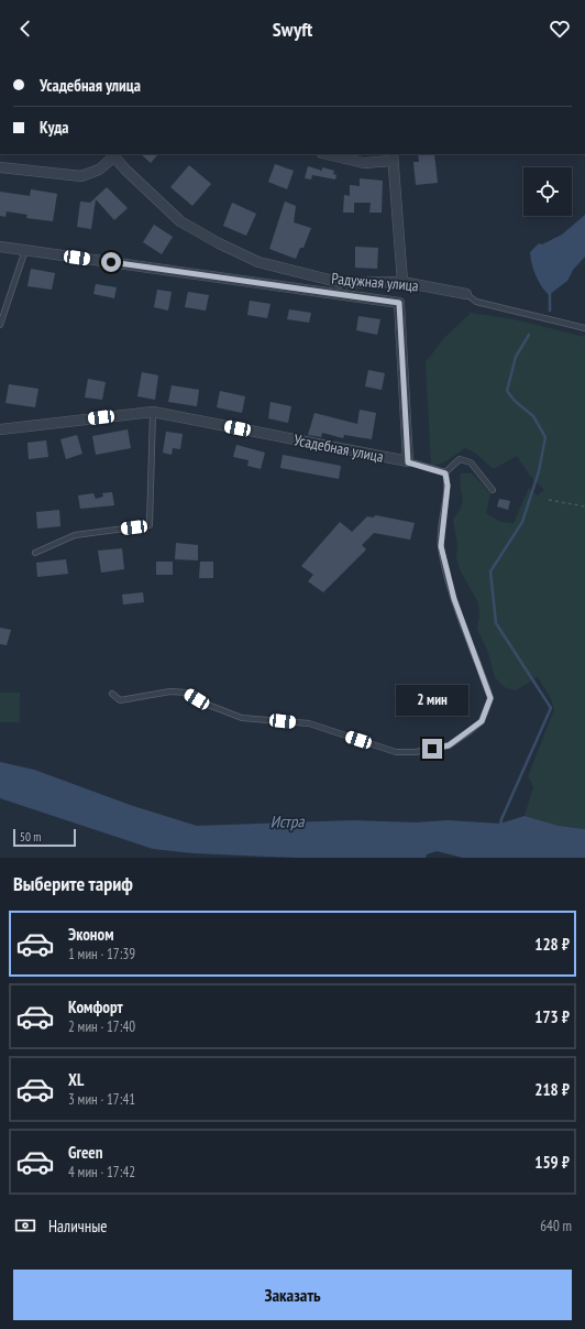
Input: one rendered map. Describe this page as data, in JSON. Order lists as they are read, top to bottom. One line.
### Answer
{"streets":{"street":["Радужная улица","Усадебная улица"]},"water":["Истра"],"scale_bar":"50 m","page":{"header":"Swyft","banner":["Усадебная улица","Куда"],"bubble":"2 мин","scale":"50 m","heading":"Выберите тариф","list":[{"name":"Эконом","note":"1 мин · 17:39","value":"128 ₽"},{"name":"Комфорт","note":"2 мин · 17:40","value":"173 ₽"},{"name":"XL","note":"3 мин · 17:41","value":"218 ₽"},{"name":"Green","note":"4 мин · 17:42","value":"159 ₽"}],"pay":["Наличные","640 m"],"buttons":"Заказать"}}
